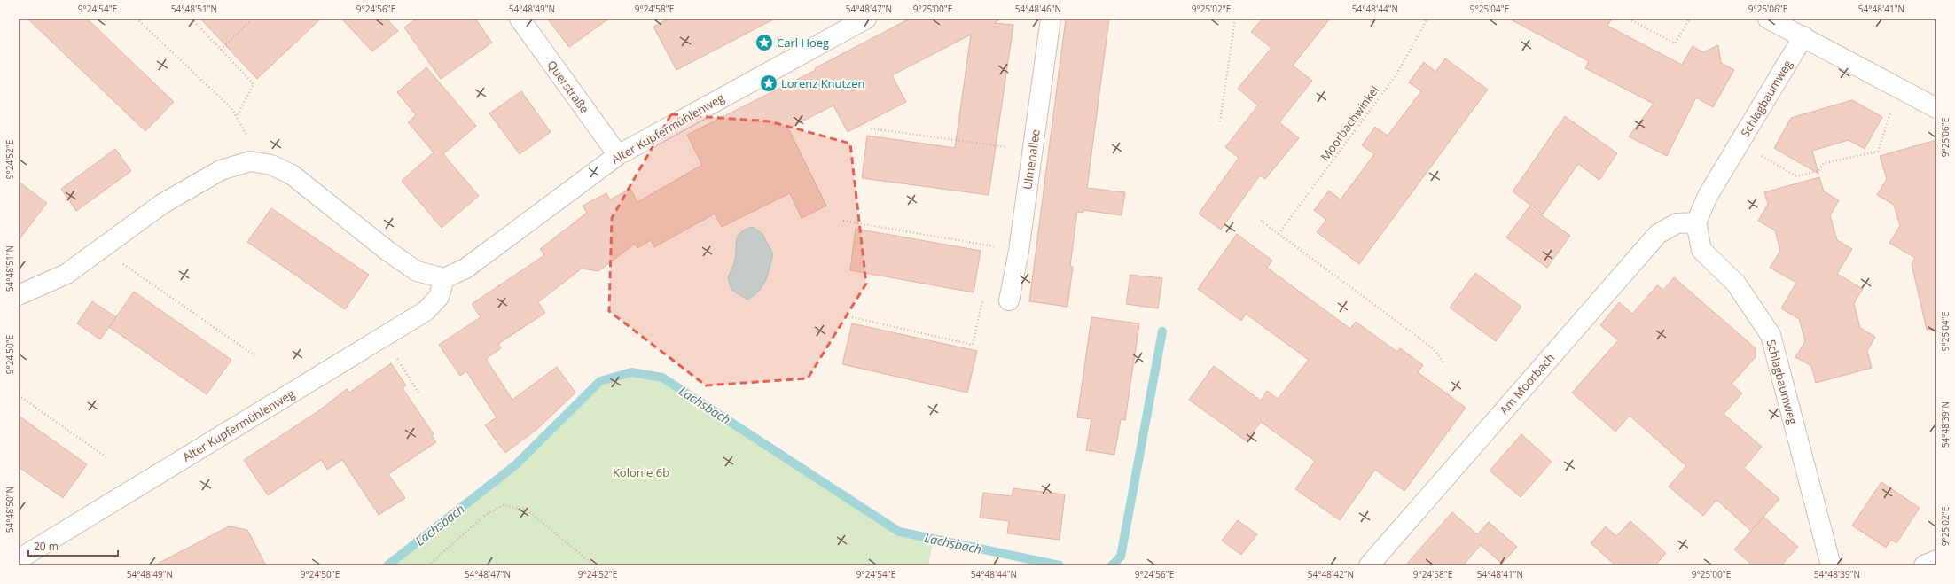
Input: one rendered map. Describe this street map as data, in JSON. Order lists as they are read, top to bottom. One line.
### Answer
{"streets":{"street":["Querstraße","Schlagbaumweg","Alter Kupfermühlenweg","Ulmenallee","Am Moorbach"],"path":["Moorbachwinkel"]},"crossings":[["Querstraße","Alter Kupfermühlenweg"],["Schlagbaumweg","Am Moorbach"]],"water":["Lachsbach"],"parks":["Kolonie 6b"],"places":{"place":["Carl Hoeg","Lorenz Knutzen"]},"scale_bar":"20 m","coordinates":["9°24'54\"E","54°48'51\"N","9°24'56\"E","54°48'49\"N","9°24'58\"E","54°48'47\"N","9°25'00\"E","54°48'46\"N","9°25'02\"E","54°48'44\"N","9°25'04\"E","9°25'06\"E","54°48'41\"N","9°24'52\"E","9°24'50\"E","54°48'39\"N","54°48'50\"N","54°48'42\"N"]}
